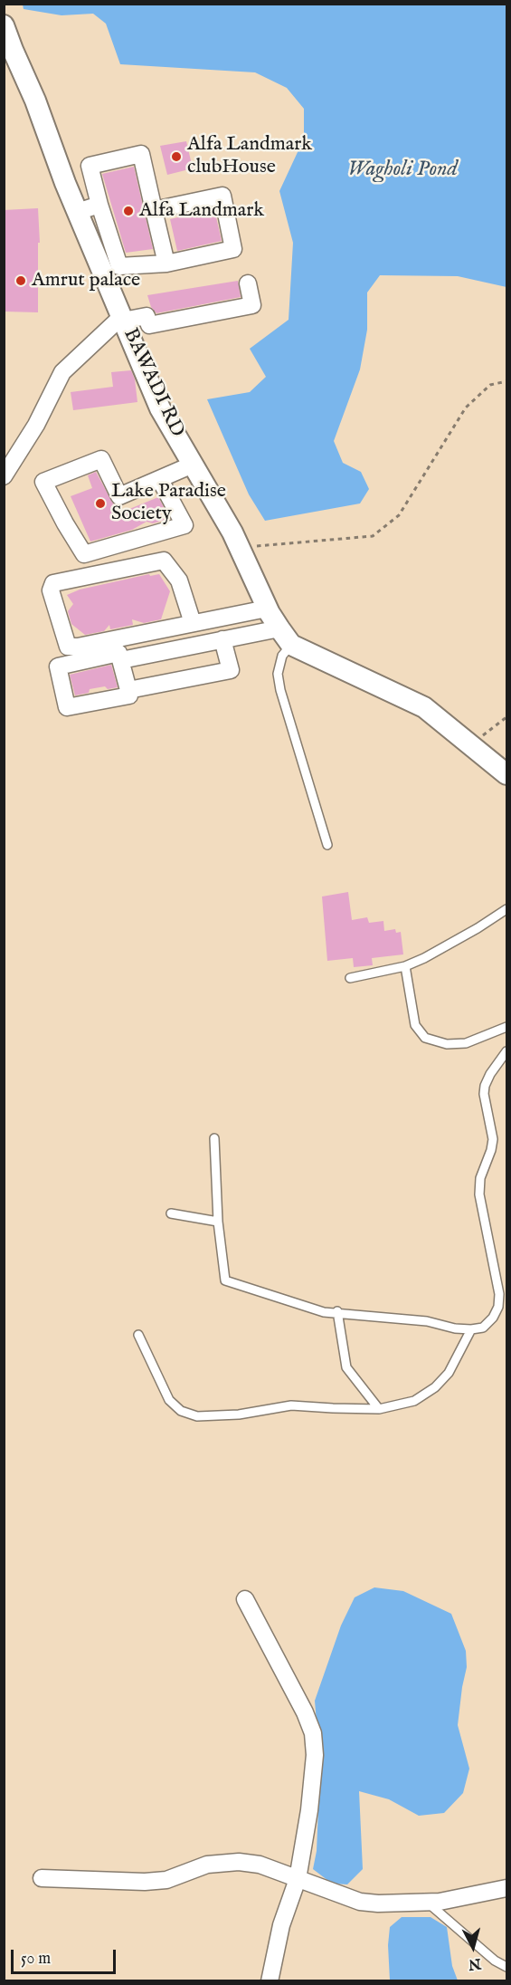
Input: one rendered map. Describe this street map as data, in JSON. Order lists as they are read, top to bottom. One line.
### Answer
{"streets":{"street":["BAWADI RD"]},"water":["Wagholi Pond"],"places":["Alfa Landmark clubHouse","Alfa Landmark","Amrut palace","Lake Paradise Society"],"scale_bar":"50 m","north":"bottom"}
